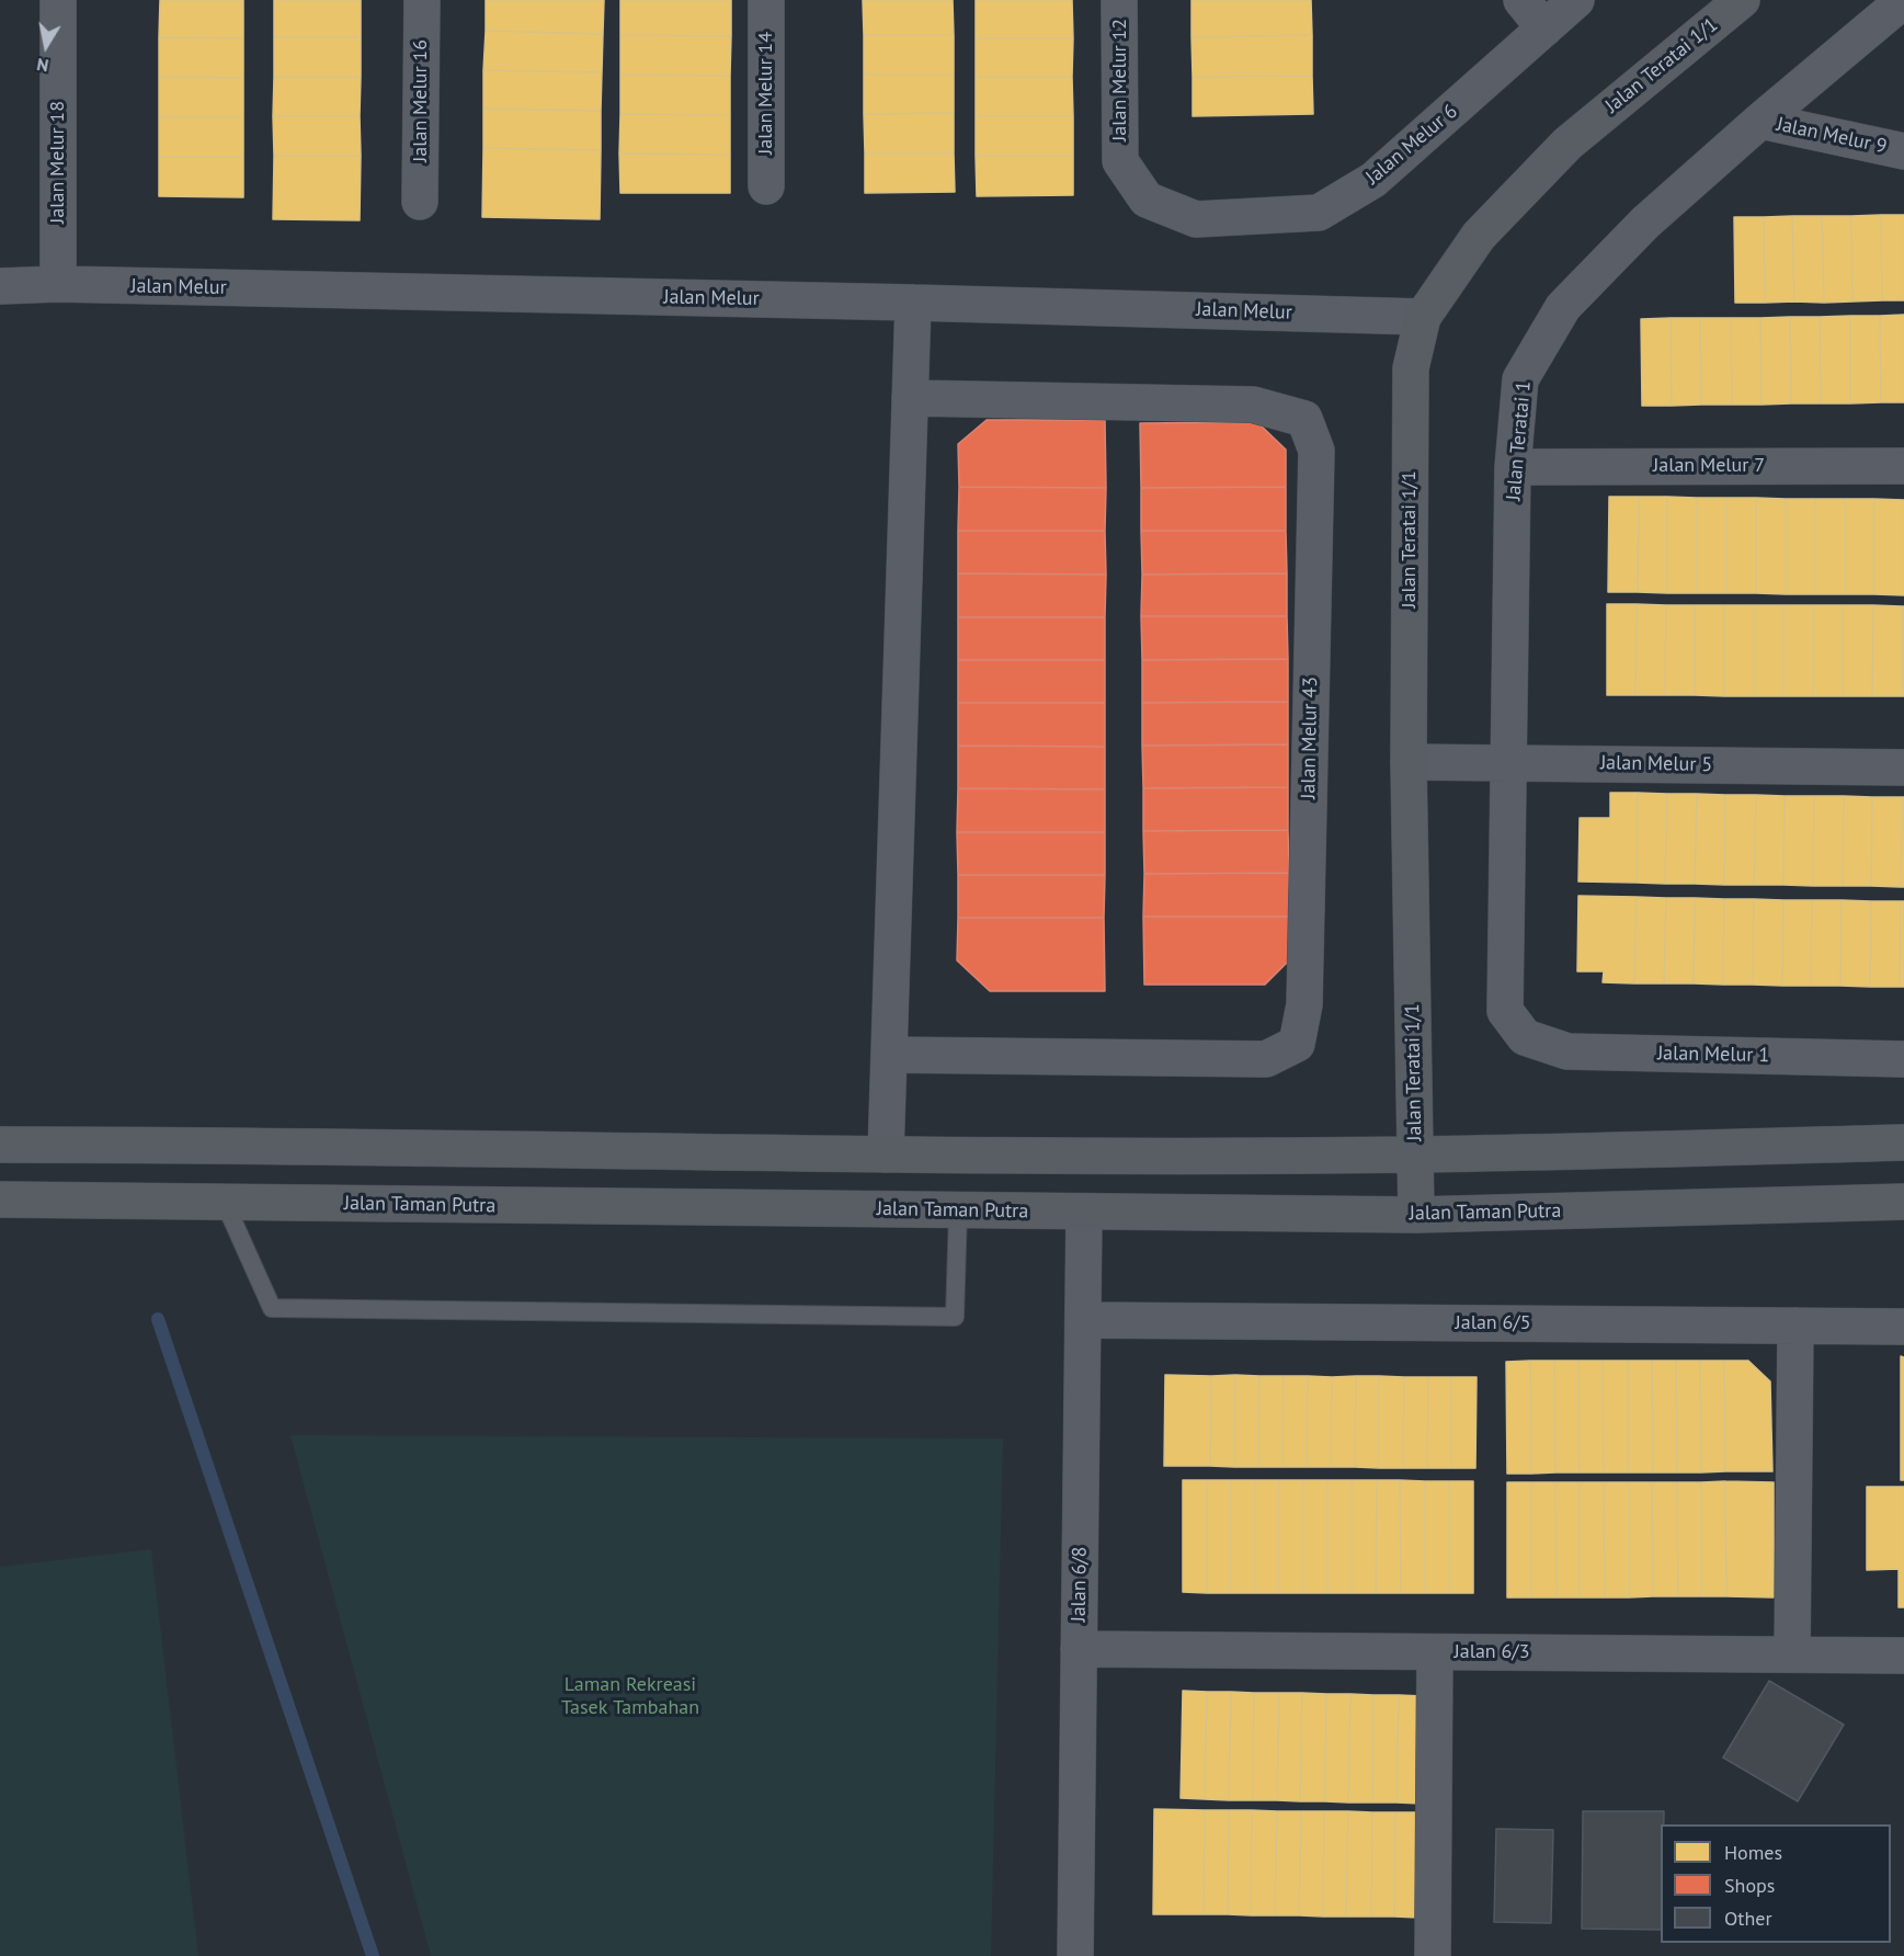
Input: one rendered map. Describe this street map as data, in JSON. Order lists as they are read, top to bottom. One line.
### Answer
{"streets":{"street":["Jalan Teratai 1/1","Jalan Melur 12","Jalan Melur 14","Jalan Melur 16","Jalan Melur 9","Jalan Melur 6","Jalan Melur 18","Jalan Melur","Jalan Teratai 1","Jalan Melur 7","Jalan Melur 43","Jalan Melur 5","Jalan Melur 1","Jalan Taman Putra","Jalan 6/5","Jalan 6/8","Jalan 6/3"]},"crossings":[["Jalan Teratai 1/1","Jalan Melur"],["Jalan Teratai 1/1","Jalan Melur 5"],["Jalan Teratai 1/1","Jalan Taman Putra"],["Jalan Melur 12","Jalan Melur 6"],["Jalan Melur 9","Jalan Teratai 1"],["Jalan Melur 18","Jalan Melur"],["Jalan Teratai 1","Jalan Melur 7"],["Jalan Teratai 1","Jalan Melur 5"],["Jalan Teratai 1","Jalan Melur 1"],["Jalan Taman Putra","Jalan 6/8"],["Jalan 6/5","Jalan 6/8"],["Jalan 6/8","Jalan 6/3"]],"parks":["Laman Rekreasi Tasek Tambahan"],"legend":["Homes","Shops","Other"],"north":"bottom"}
